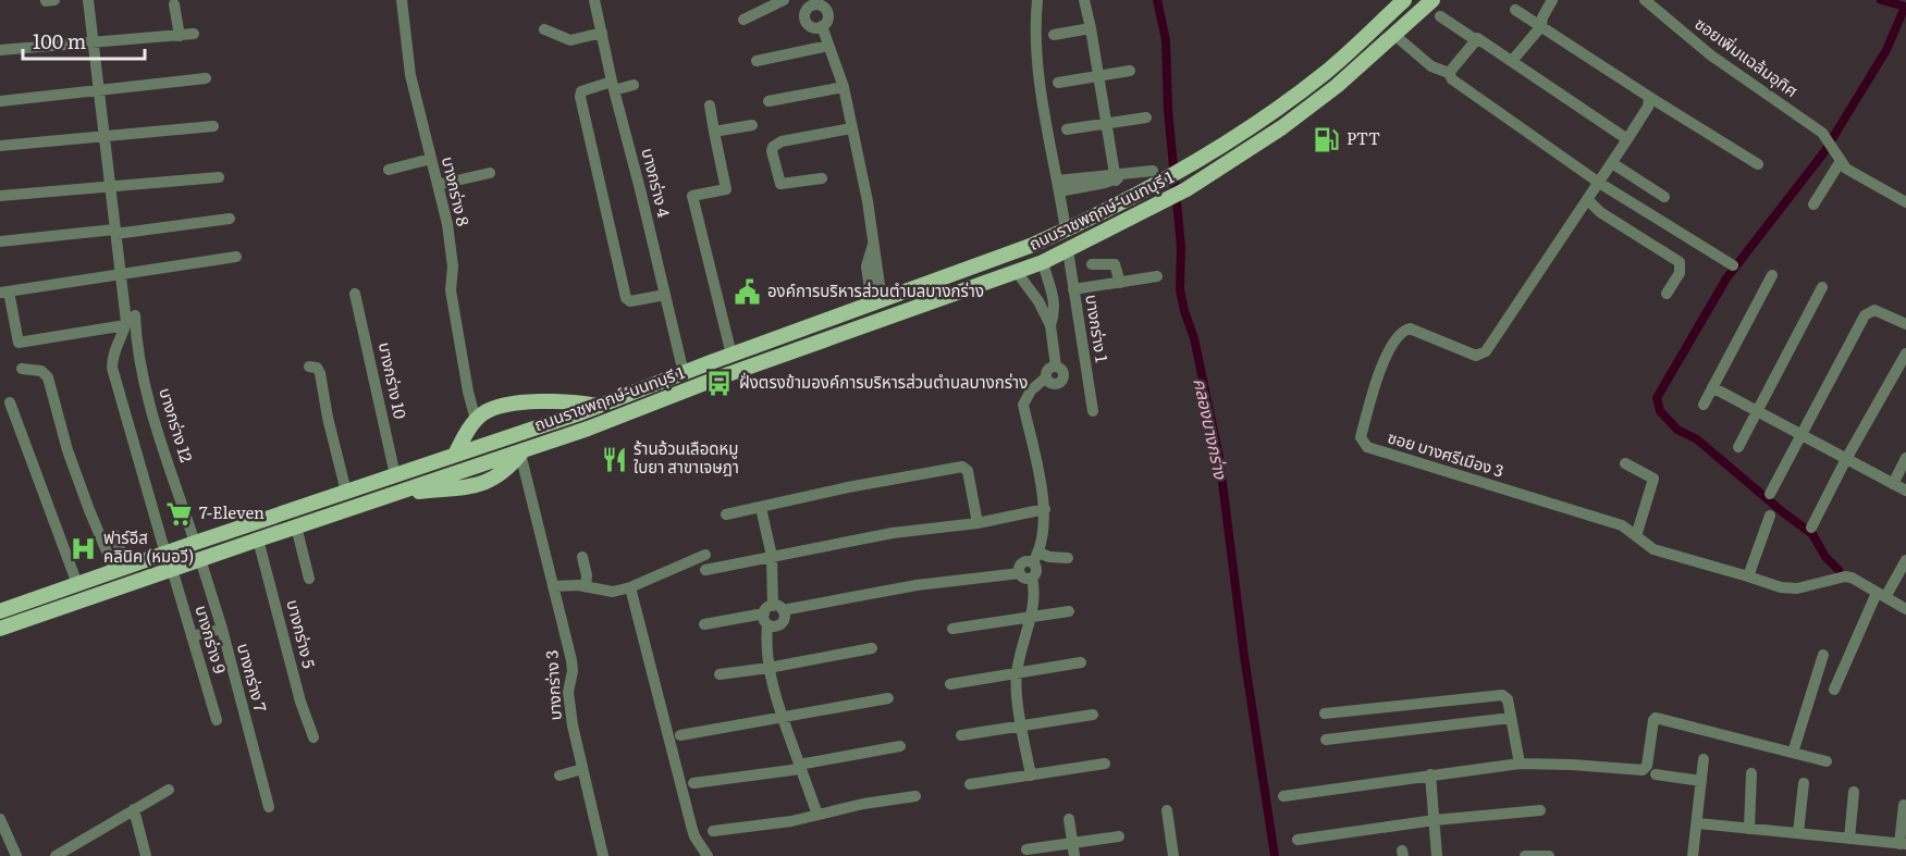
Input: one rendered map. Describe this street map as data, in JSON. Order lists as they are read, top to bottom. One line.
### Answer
{"streets":{"main road":["ถนนราชพฤกษ์-นนทบุรี 1"],"street":["ซอยเพิ่มแฉล้มอุทิศ","บางกร่าง 4","บางกร่าง 8","บางกร่าง 1","บางกร่าง 10","บางกร่าง 12","ซอย บางศรีเมือง 3","บางกร่าง 5","บางกร่าง 9","บางกร่าง 7","บางกร่าง 3"]},"crossings":[["บางกร่าง 4","ถนนราชพฤกษ์-นนทบุรี 1"],["ถนนราชพฤกษ์-นนทบุรี 1","บางกร่าง 1"],["ถนนราชพฤกษ์-นนทบุรี 1","บางกร่าง 10"],["ถนนราชพฤกษ์-นนทบุรี 1","บางกร่าง 12"],["ถนนราชพฤกษ์-นนทบุรี 1","บางกร่าง 5"],["ถนนราชพฤกษ์-นนทบุรี 1","บางกร่าง 9"],["ถนนราชพฤกษ์-นนทบุรี 1","บางกร่าง 7"],["ถนนราชพฤกษ์-นนทบุรี 1","บางกร่าง 3"]],"water":["คลองบางกร่าง"],"places":{"fuel station":["PTT"],"public building":["องค์การบริหารส่วนตำบลบางกร่าง"],"bus stop":["ฝั่งตรงข้ามองค์การบริหารส่วนตำบลบางกร่าง"],"restaurant":["ร้านอ้วนเลือดหมู ใบยา สาขาเจษฎา"],"supermarket":["7-Eleven"],"hospital":["ฟาร์อีส คลินิค (หมอวี)"]},"scale_bar":"100 m"}
